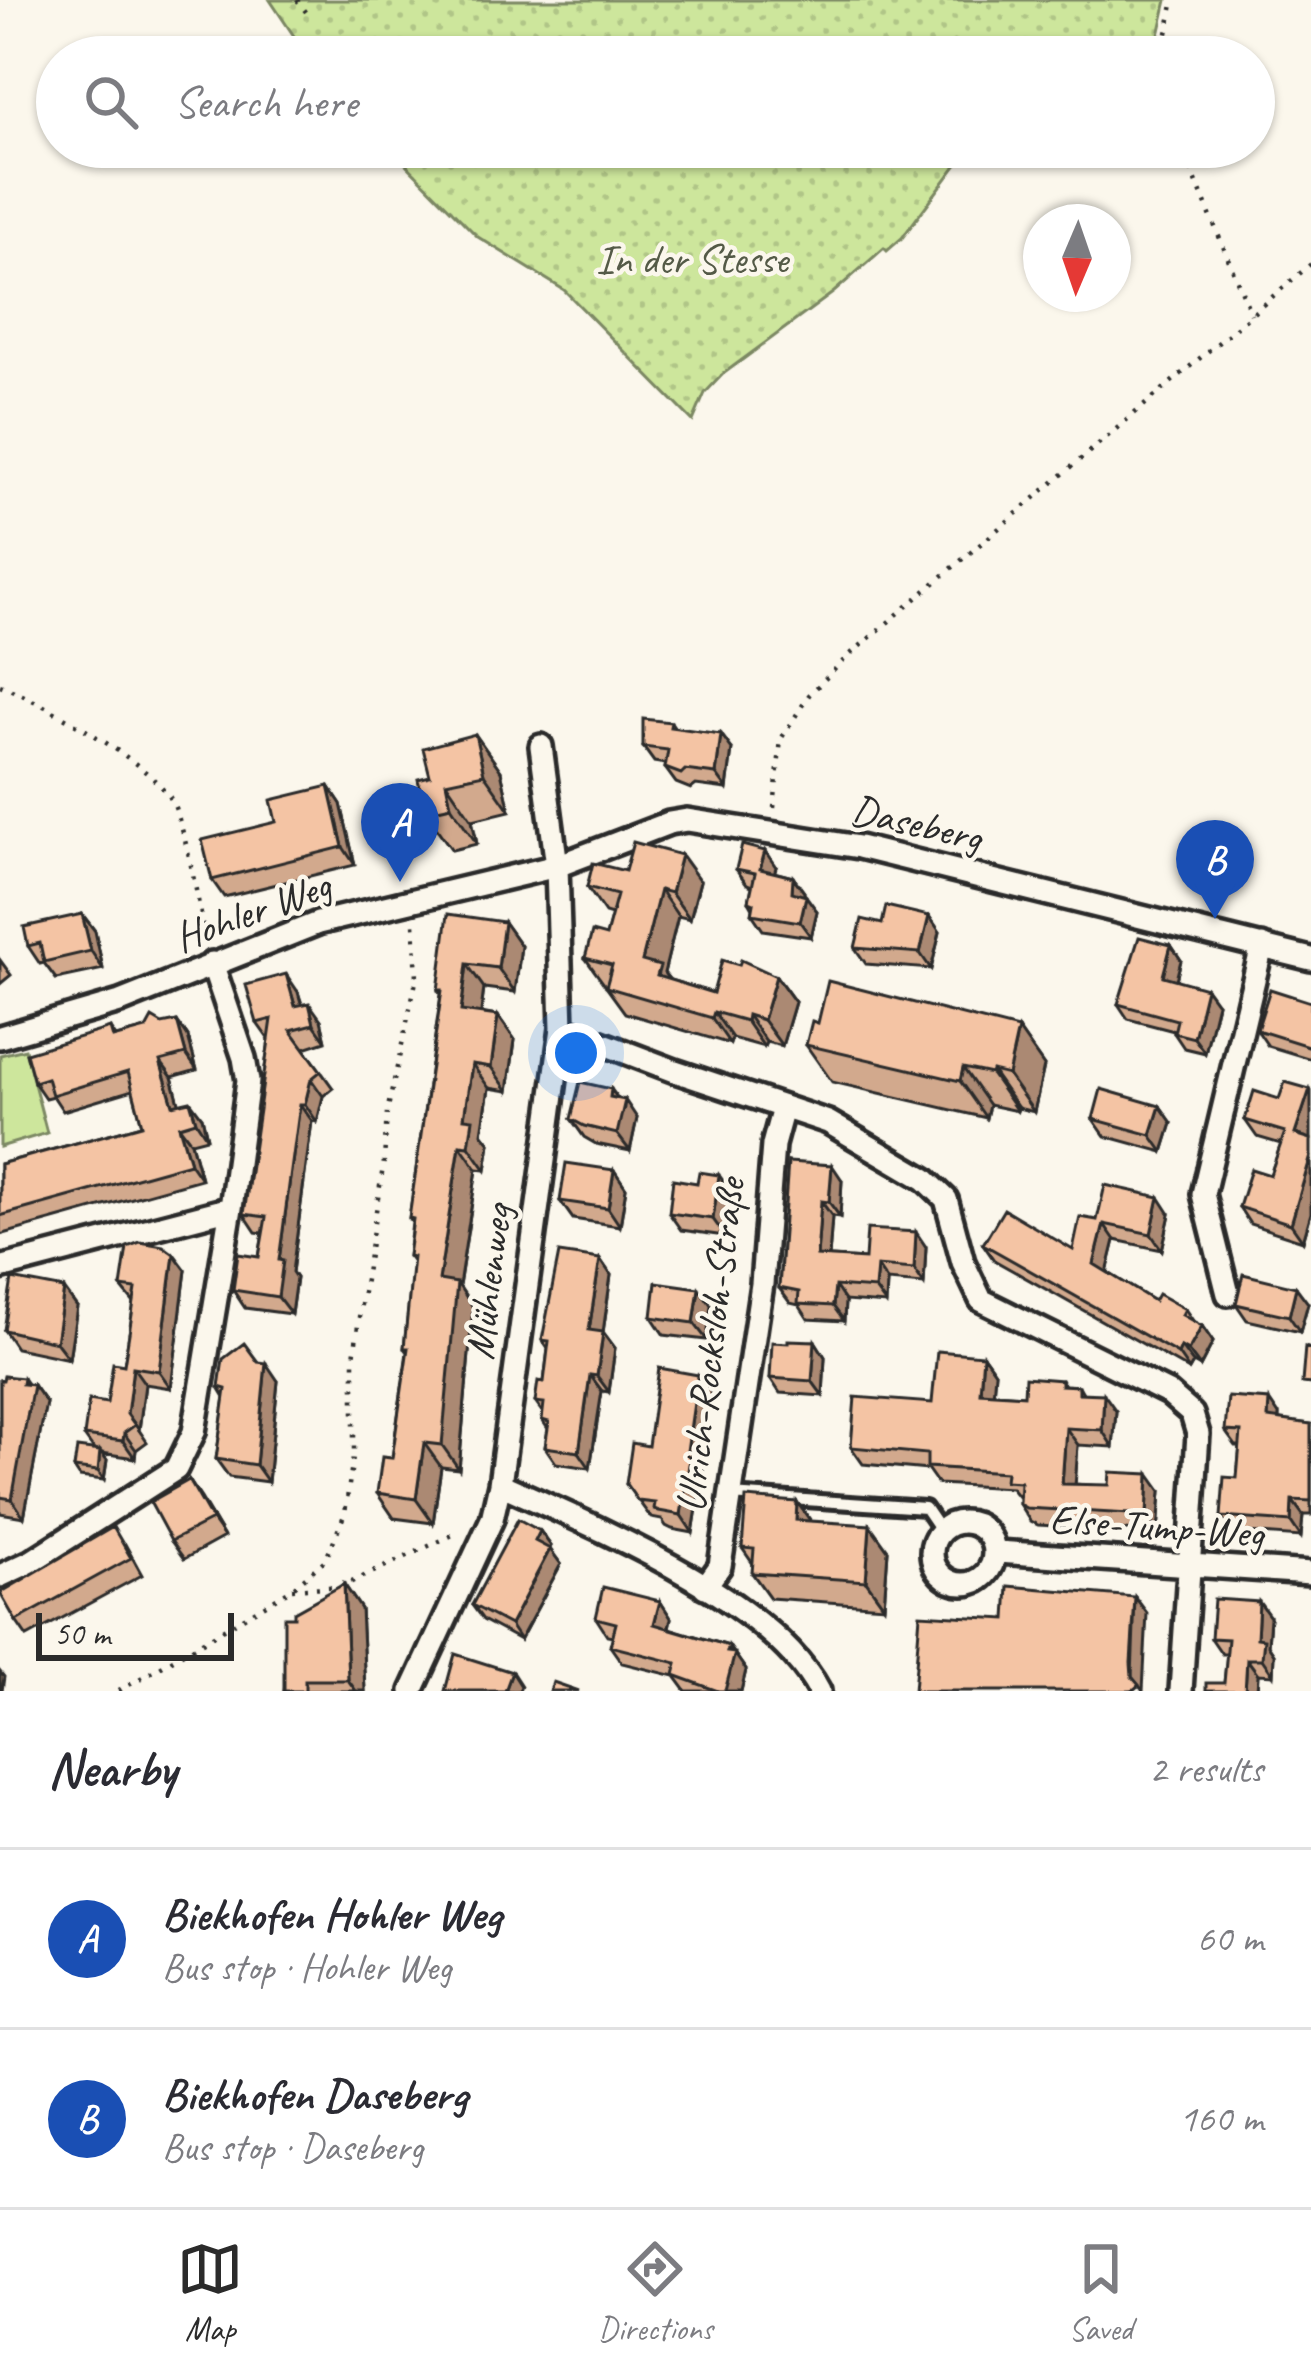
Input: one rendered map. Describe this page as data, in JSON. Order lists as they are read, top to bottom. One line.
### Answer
{"streets":{"street":["Daseberg","Hohler Weg","Mühlenweg","Ulrich-Rocksloh-Straße","Else-Tump-Weg"]},"crossings":[["Daseberg","Hohler Weg"],["Daseberg","Mühlenweg"],["Hohler Weg","Mühlenweg"]],"parks":["In der Stesse"],"scale_bar":"50 m","north":"bottom","page":{"search":"Search here","pins":["A","B"],"scale":"50 m","heading":["Nearby","2 results"],"list":[{"mark":"A","name":"Biekhofen Hohler Weg","note":"Bus stop · Hohler Weg","value":"60 m"},{"mark":"B","name":"Biekhofen Daseberg","note":"Bus stop · Daseberg","value":"160 m"}],"nav":["Map","Directions","Saved"]}}
